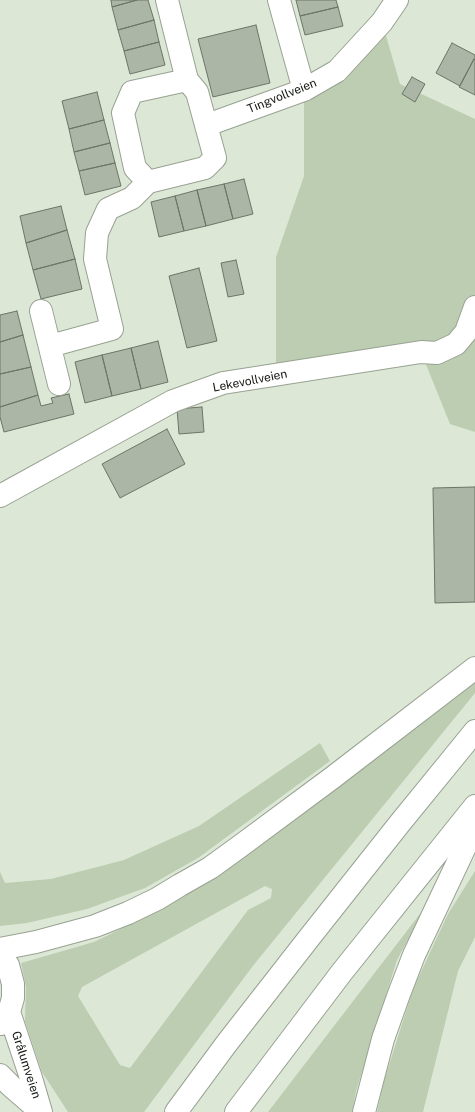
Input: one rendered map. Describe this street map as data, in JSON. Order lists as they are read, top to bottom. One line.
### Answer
{"streets":{"main road":["Tingvollveien","Lekevollveien","Grålumveien"]}}
